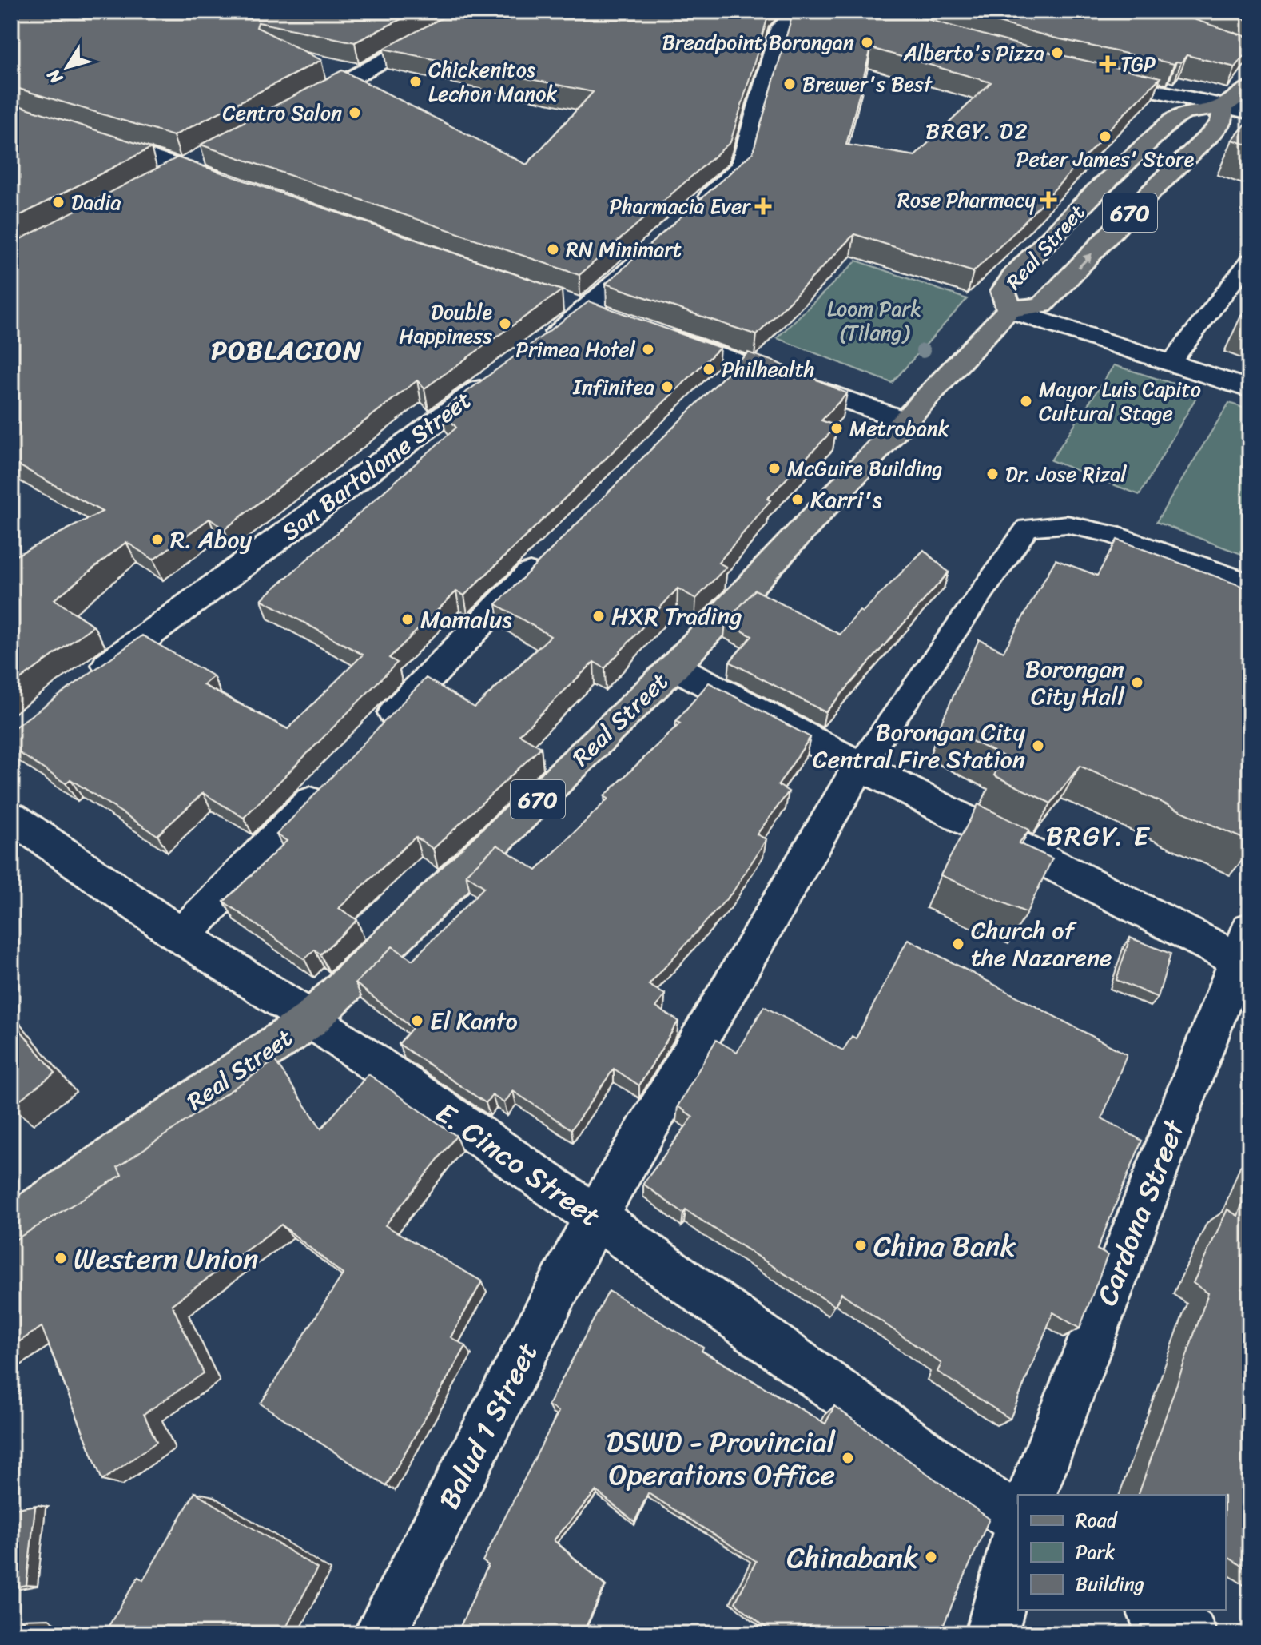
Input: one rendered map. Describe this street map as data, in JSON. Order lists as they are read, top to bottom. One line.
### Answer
{"streets":{"main road":["670","Real Street"],"street":["San Bartolome Street","E. Cinco Street","Cardona Street","Balud 1 Street"]},"crossings":[["Real Street","E. Cinco Street"],["E. Cinco Street","Balud 1 Street"]],"districts":["BRGY. D2","POBLACION","BRGY. E"],"parks":["Loom Park (Tilang)"],"places":{"other":["Breadpoint Borongan","Alberto's Pizza","Chickenitos Lechon Manok","Brewer's Best","Centro Salon","Peter James' Store","Dadia","RN Minimart","Double Happiness","Primea Hotel","Philhealth","Infinitea","Mayor Luis Capito Cultural Stage","Metrobank","McGuire Building","Dr. Jose Rizal","Karri's","R. Aboy","HXR Trading","Mamalus","Borongan City Hall","Borongan City Central Fire Station","Church of the Nazarene","El Kanto","China Bank","Western Union","DSWD - Provincial Operations Office","Chinabank"],"health":["TGP","Rose Pharmacy","Pharmacia Ever"]},"legend":["Road","Park","Building"],"north":"bottom left"}
